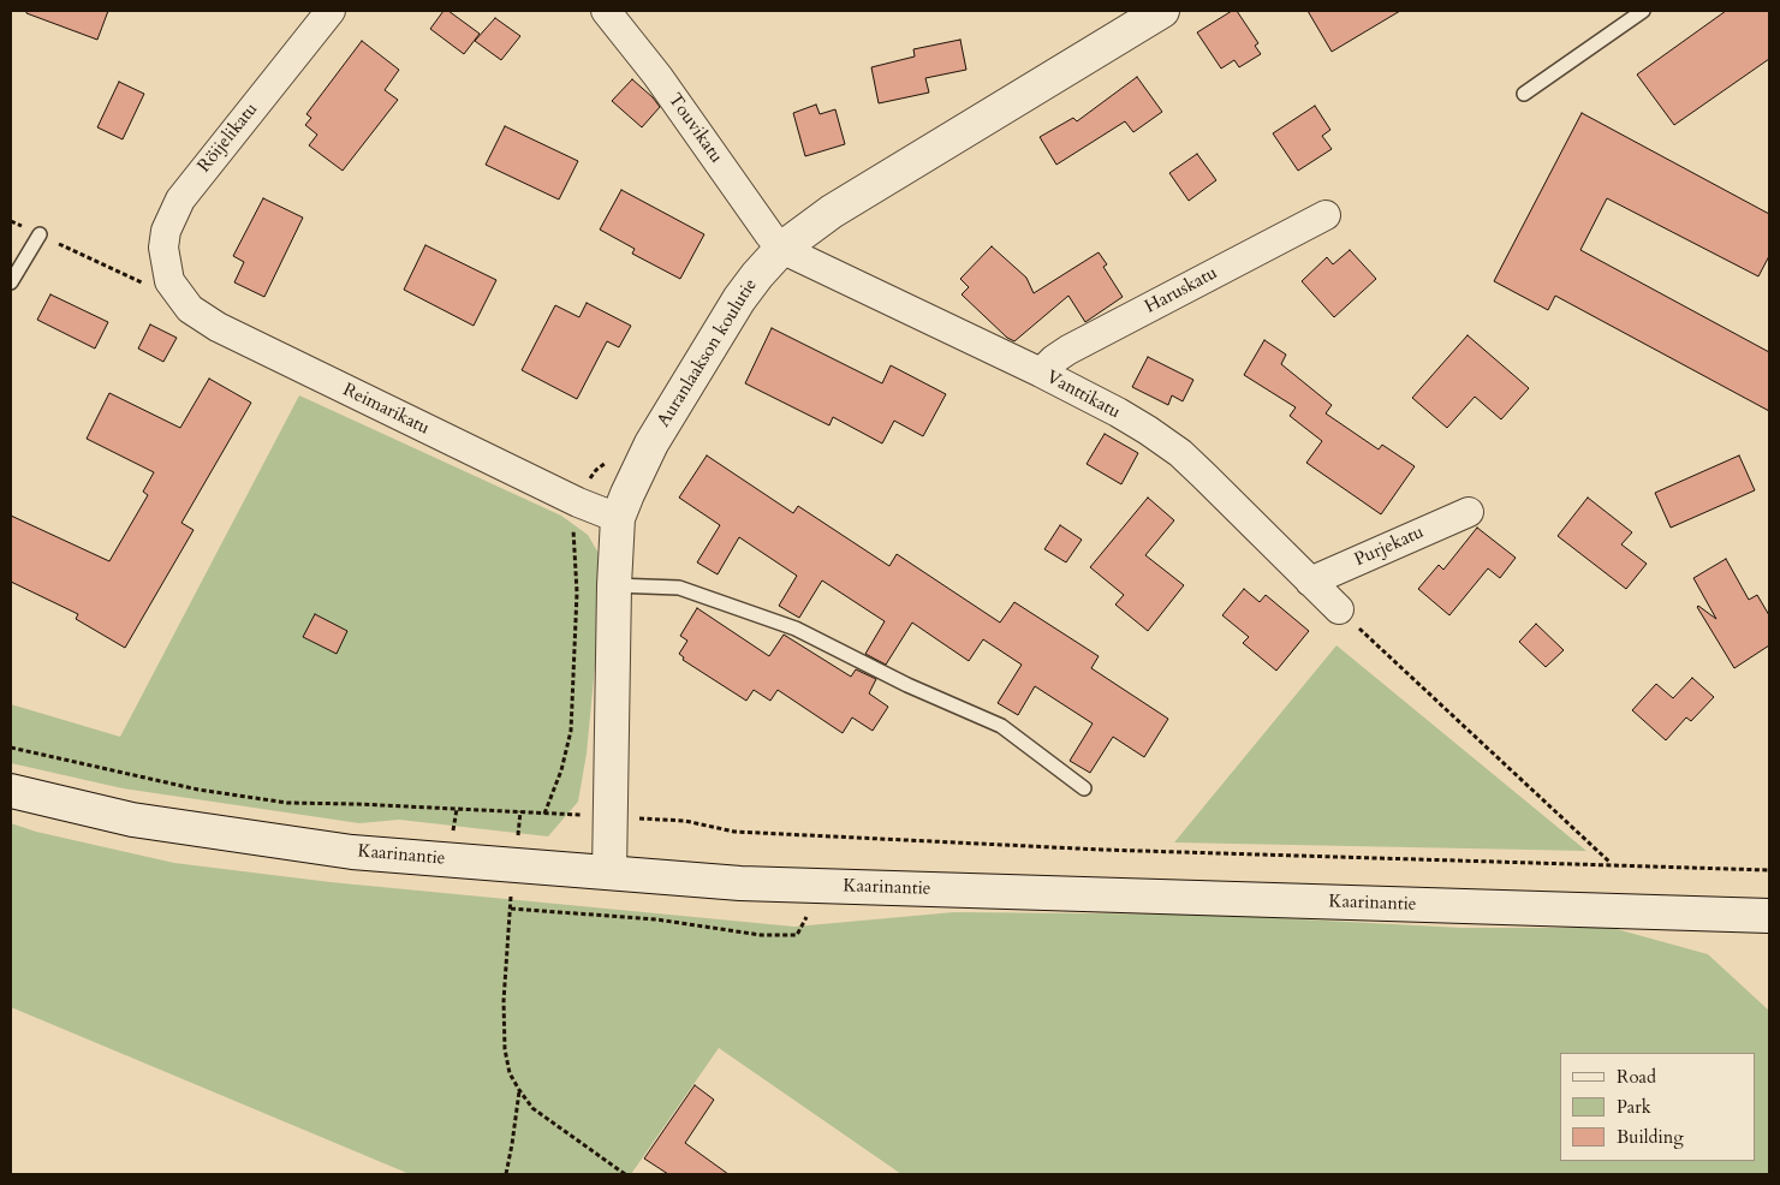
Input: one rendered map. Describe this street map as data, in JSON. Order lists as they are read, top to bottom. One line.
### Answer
{"streets":{"main road":["Auranlaakson koulutie","Kaarinantie"],"street":["Touvikatu","Röijelikatu","Haruskatu","Vanttikatu","Reimarikatu","Purjekatu"]},"crossings":[["Touvikatu","Auranlaakson koulutie"],["Touvikatu","Vanttikatu"],["Röijelikatu","Reimarikatu"],["Haruskatu","Vanttikatu"],["Auranlaakson koulutie","Vanttikatu"],["Auranlaakson koulutie","Reimarikatu"],["Auranlaakson koulutie","Kaarinantie"],["Vanttikatu","Purjekatu"]],"legend":["Road","Park","Building"]}
